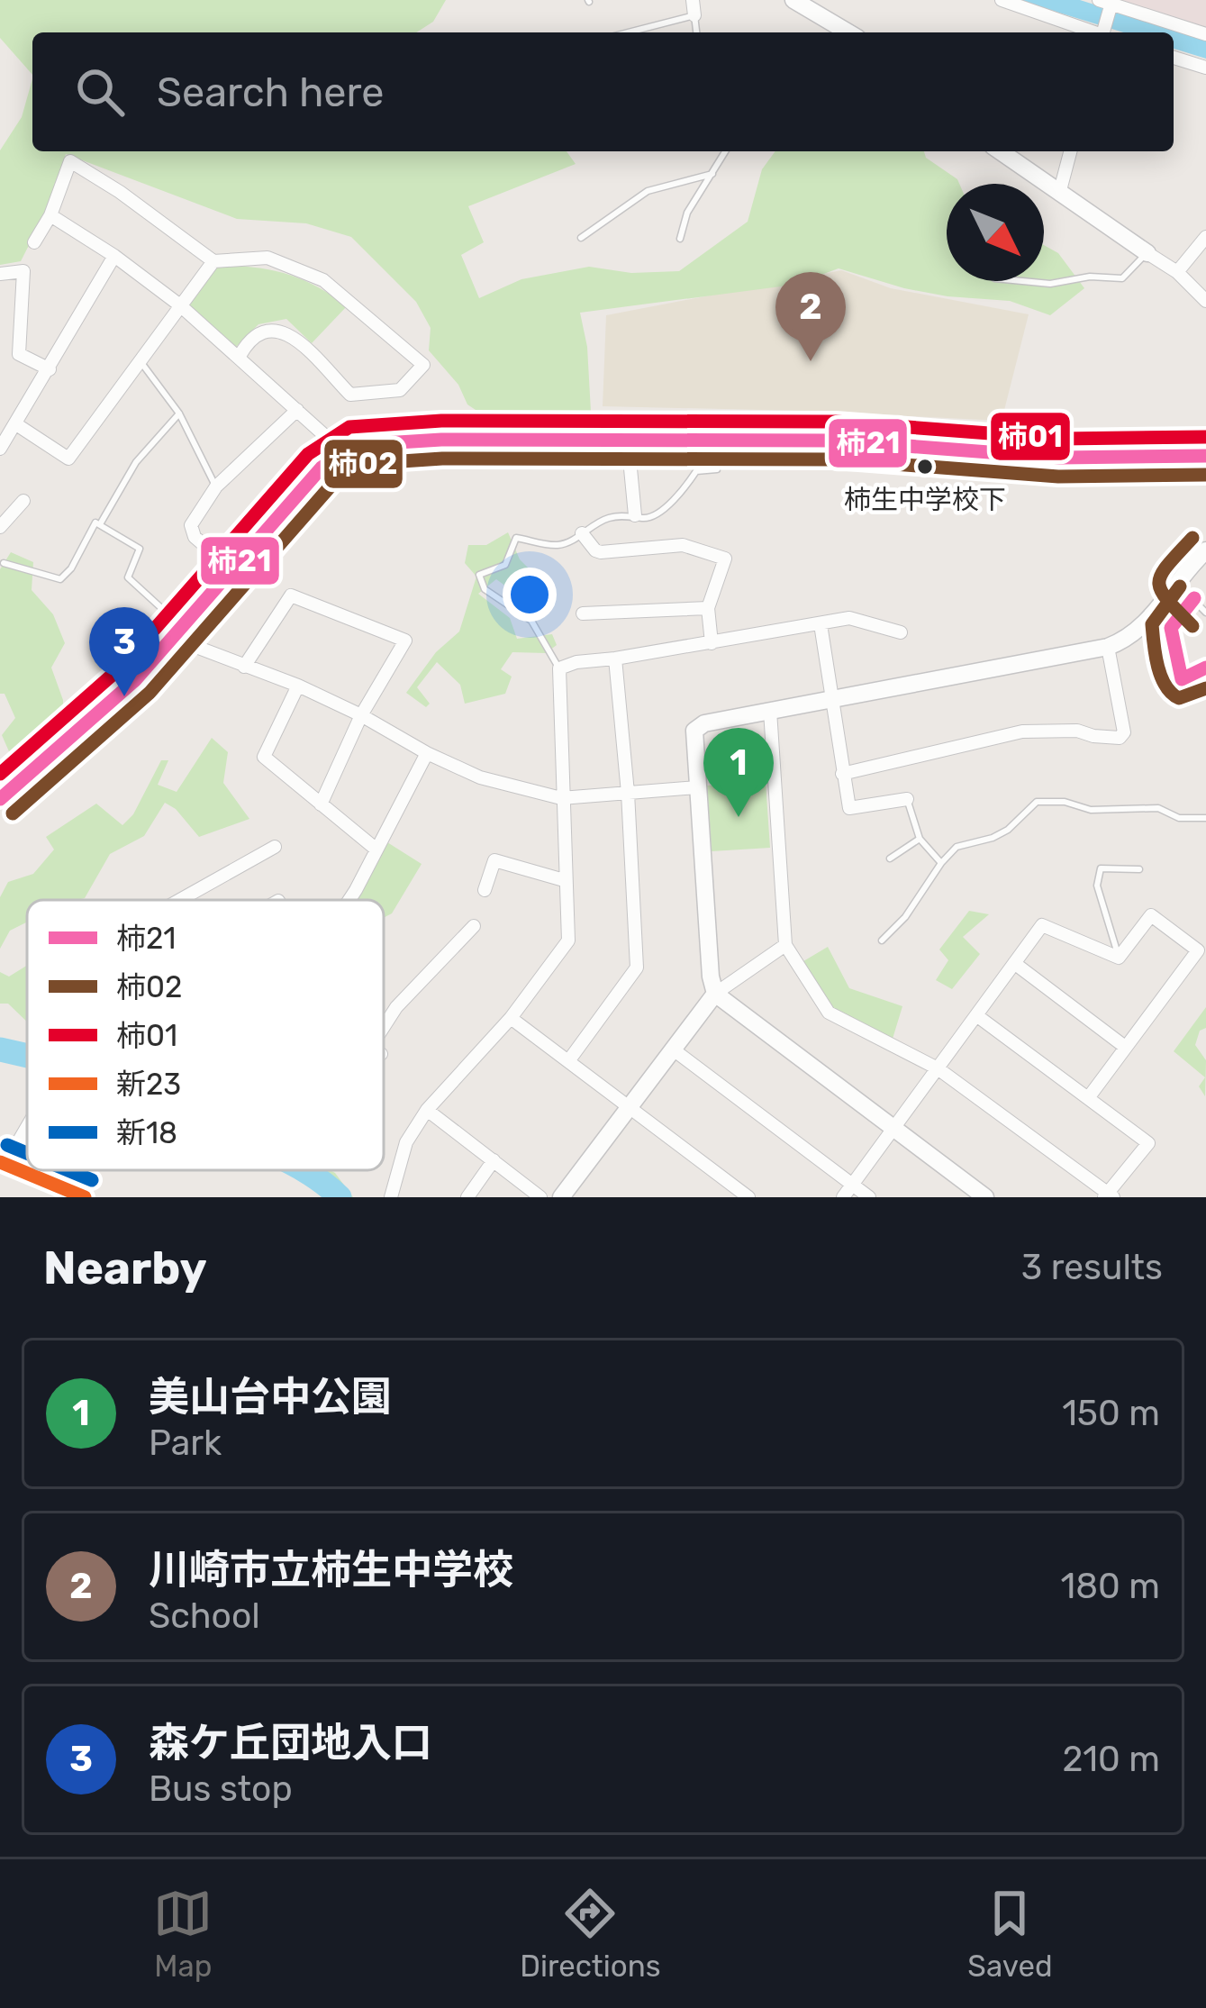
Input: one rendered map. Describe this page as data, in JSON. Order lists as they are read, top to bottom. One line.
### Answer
{"places":["柿生中学校下"],"lines":["transit line 柿01","transit line 柿21","transit line 柿02","transit line 新18","transit line 新23"],"legend":["柿21","柿02","柿01","新23","新18"],"north":"bottom right","page":{"search":"Search here","pins":["2","3","1"],"heading":["Nearby","3 results"],"list":[{"mark":"1","name":"美山台中公園","note":"Park","value":"150 m"},{"mark":"2","name":"川崎市立柿生中学校","note":"School","value":"180 m"},{"mark":"3","name":"森ケ丘団地入口","note":"Bus stop","value":"210 m"}],"nav":["Map","Directions","Saved"]}}
